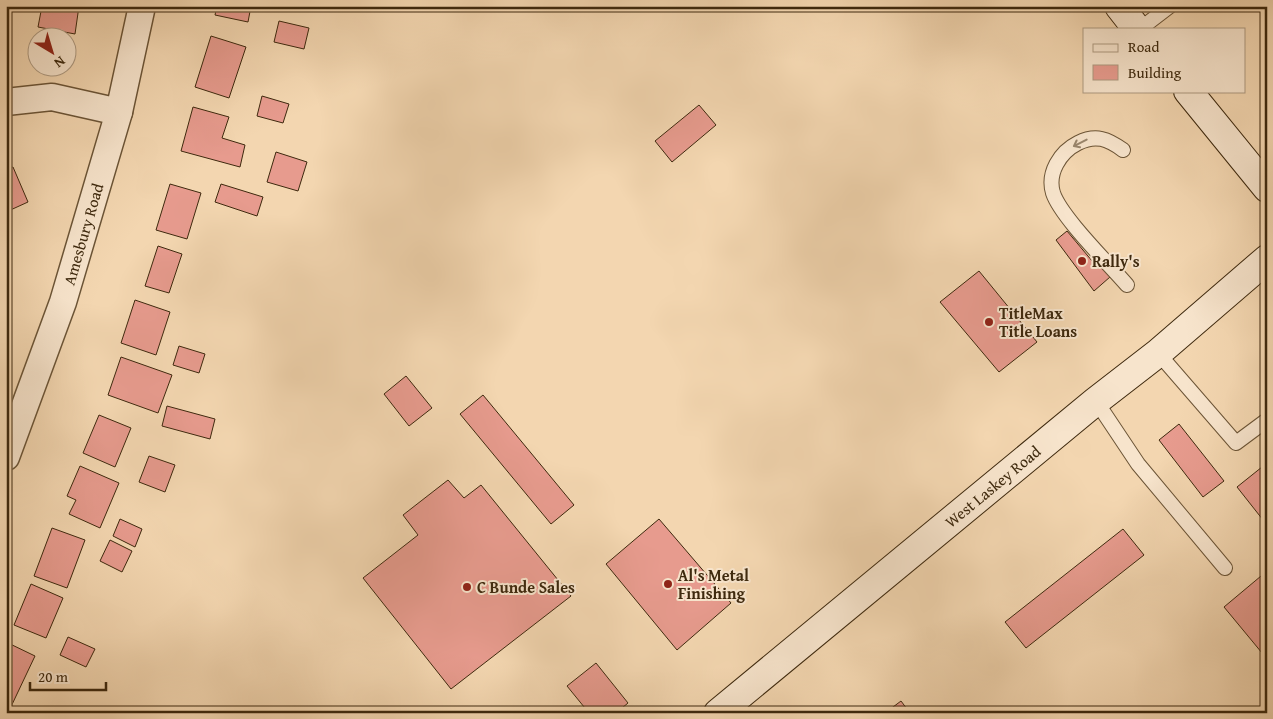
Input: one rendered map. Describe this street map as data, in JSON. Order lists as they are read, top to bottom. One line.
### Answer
{"streets":{"main road":["West Laskey Road"],"street":["Amesbury Road"]},"places":["Rally's","TitleMax Title Loans","Al's Metal Finishing","C Bunde Sales"],"legend":["Road","Building"],"scale_bar":"20 m","north":"bottom right"}
